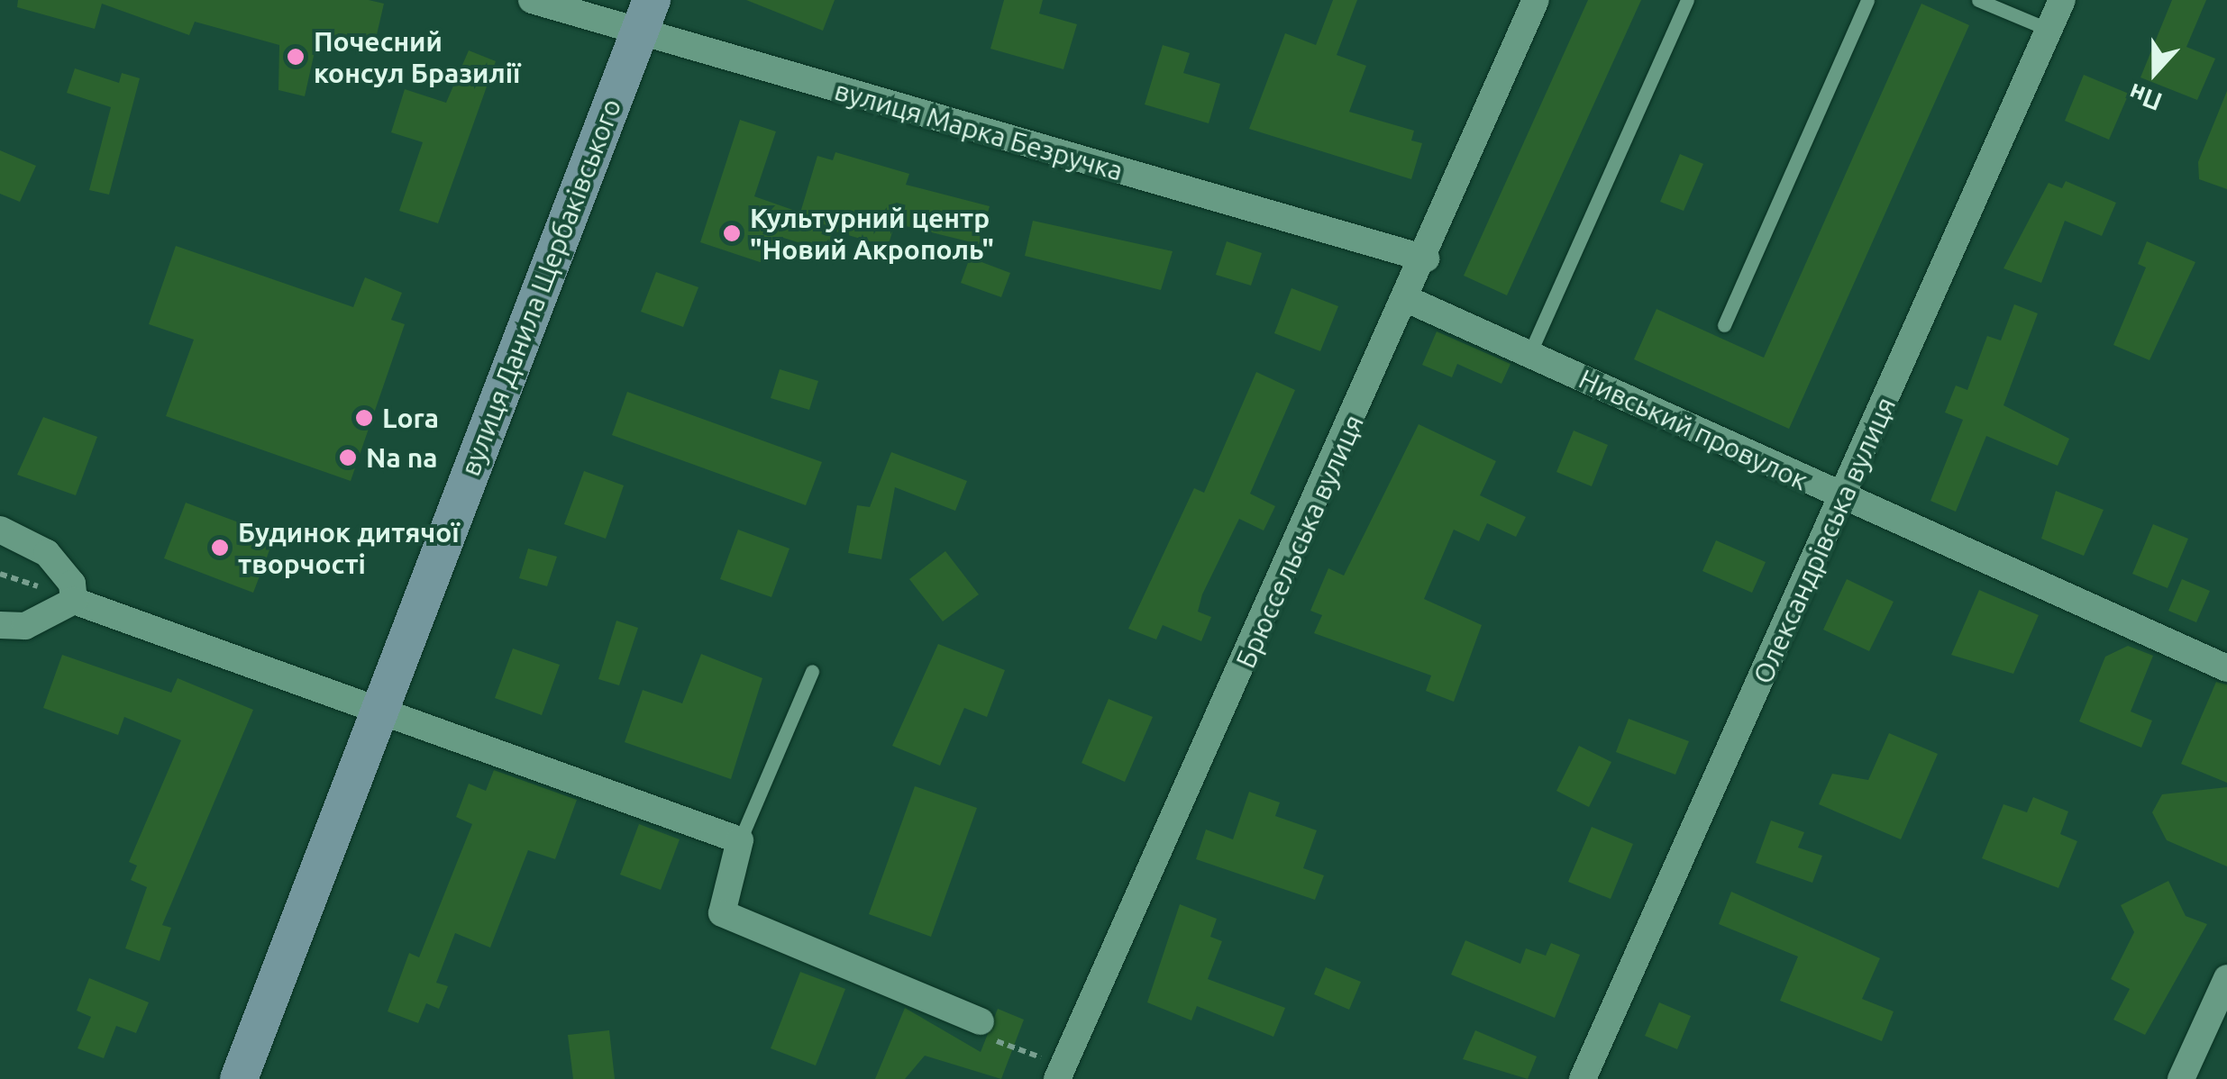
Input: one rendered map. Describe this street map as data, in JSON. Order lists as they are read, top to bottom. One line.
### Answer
{"streets":{"main road":["вулиця Данила Щербаківського"],"street":["вулиця Марка Безручка","Нивський провулок","Олександрівська вулиця","Брюссельська вулиця"]},"crossings":[["вулиця Марка Безручка","вулиця Данила Щербаківського"],["вулиця Марка Безручка","Брюссельська вулиця"],["Нивський провулок","Олександрівська вулиця"],["Нивський провулок","Брюссельська вулиця"]],"places":["Почесний консул Бразилії","Культурний центр \"Новий Акрополь\"","Lora","Na na","Будинок дитячої творчості"],"north":"bottom"}
